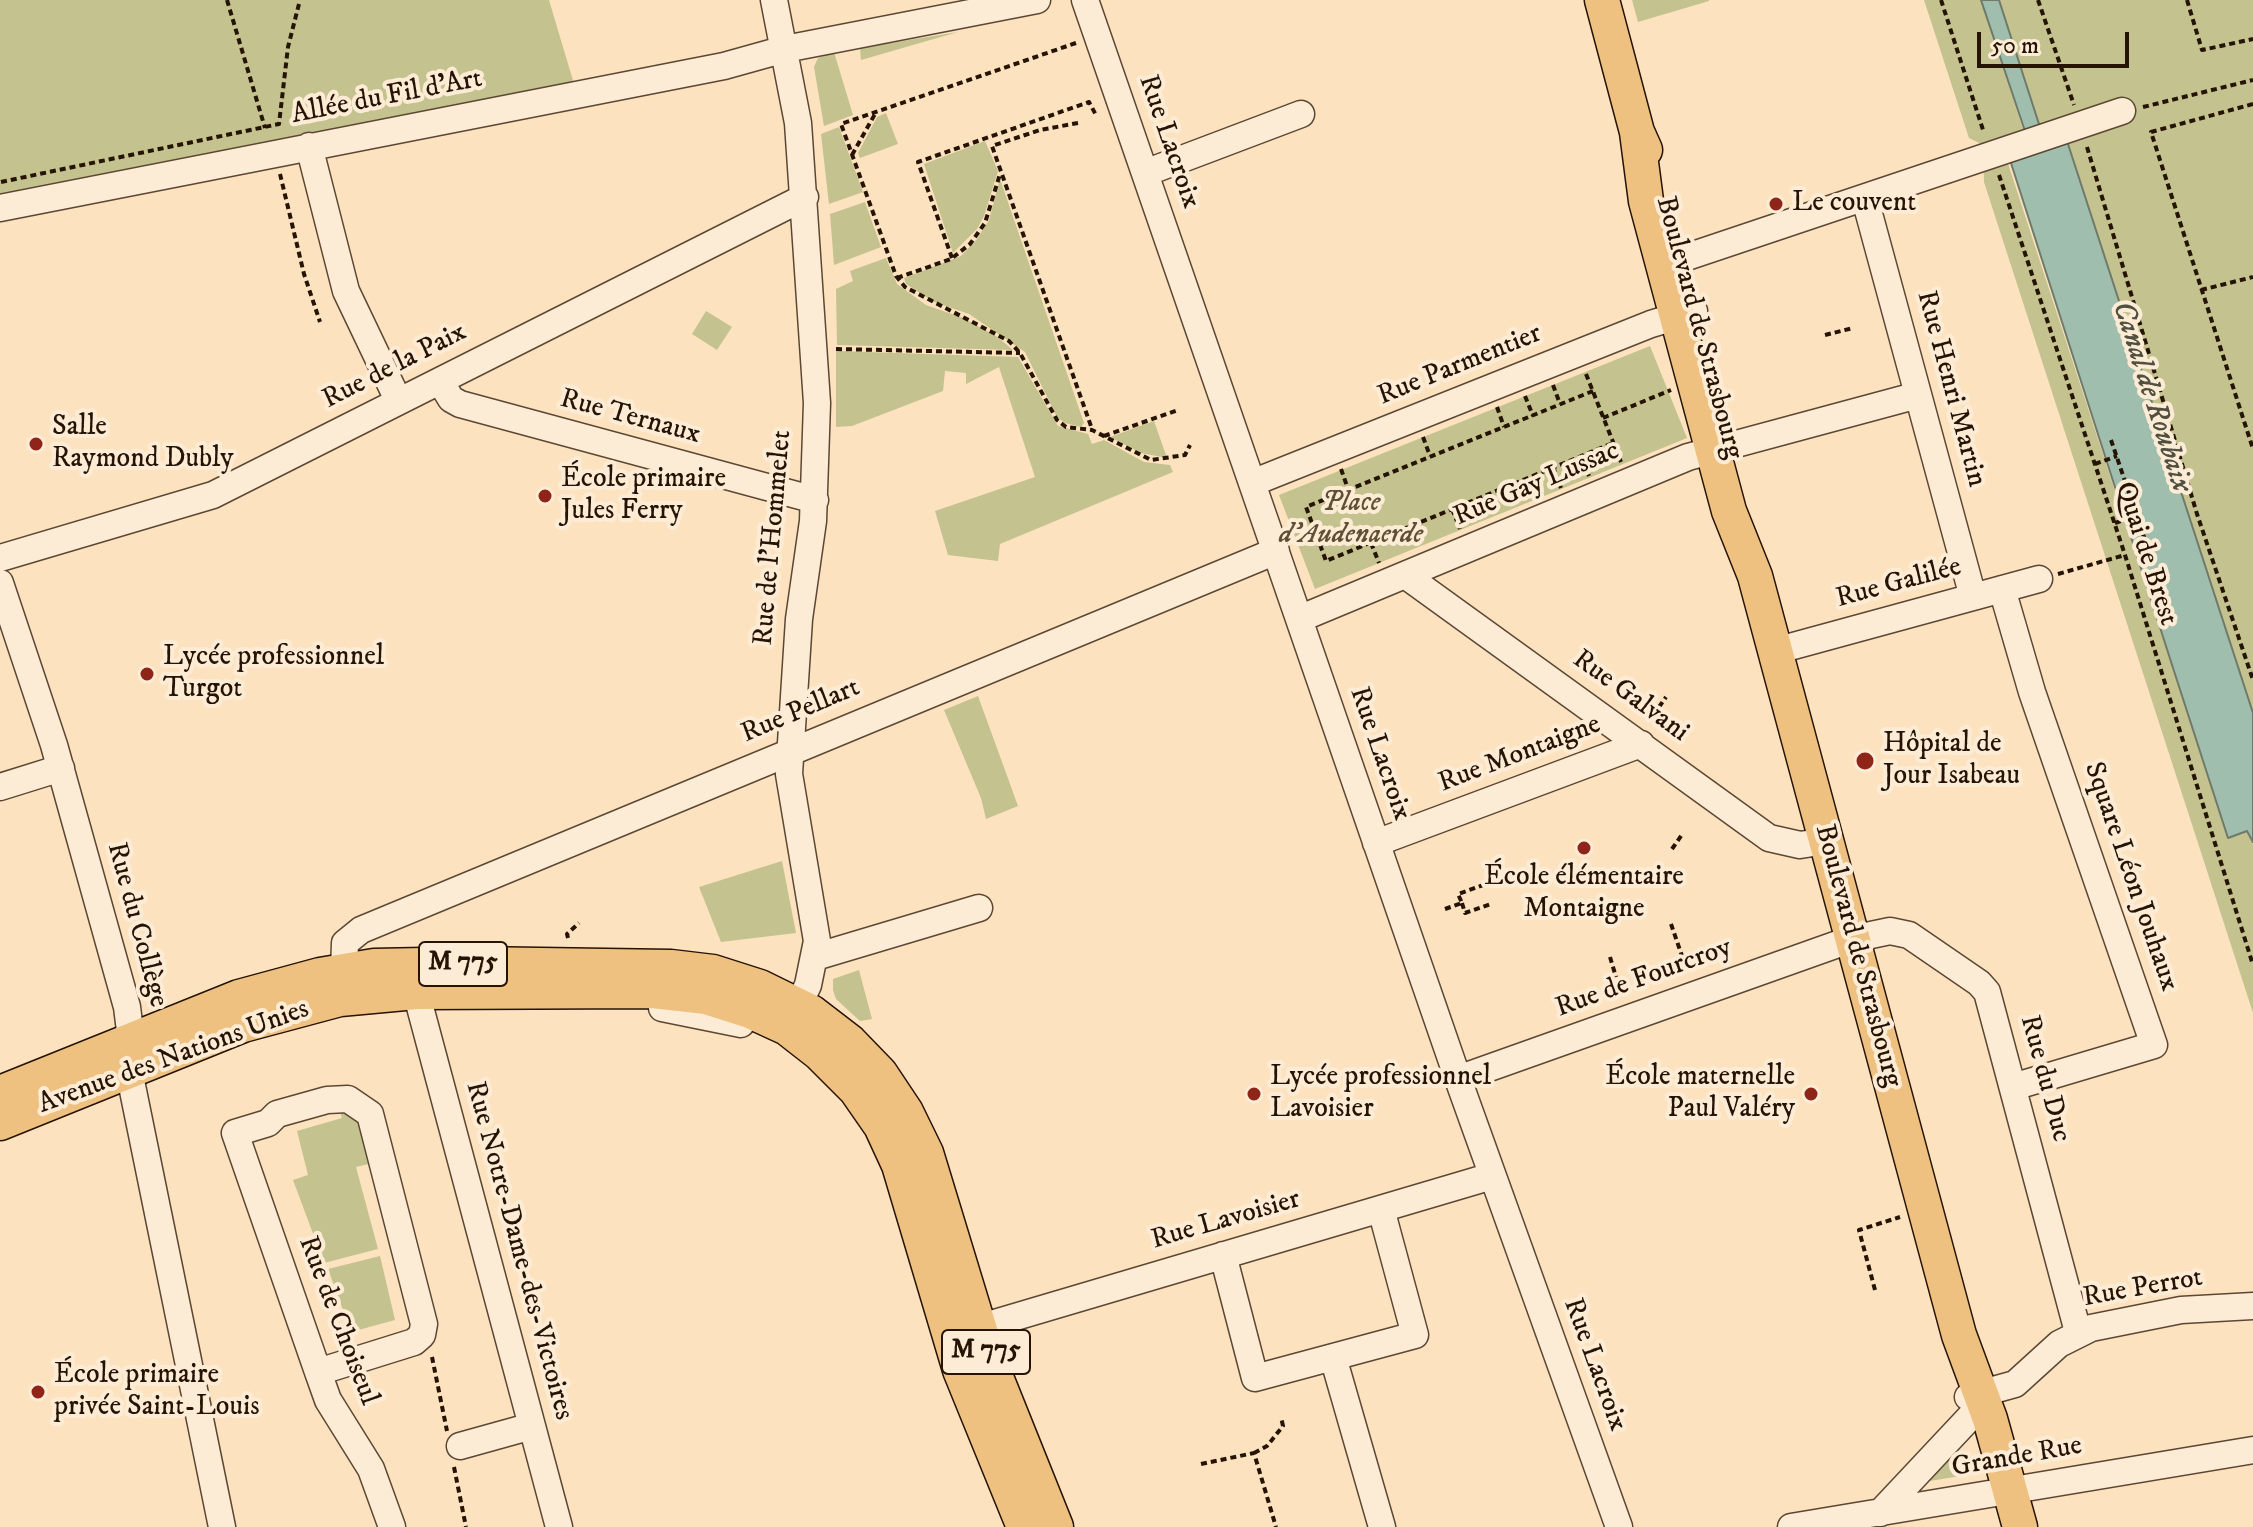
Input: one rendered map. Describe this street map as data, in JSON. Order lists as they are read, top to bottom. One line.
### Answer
{"streets":{"main road":["Boulevard de Strasbourg","M 775","Avenue des Nations Unies"],"street":["Allée du Fil d'Art","Rue Lacroix","Rue Parmentier","Rue de la Paix","Rue Henri Martin","Rue Ternaux","Rue Gay Lussac","Rue de l'Hommelet","Rue Galilée","Rue Galvani","Rue Pellart","Rue Montaigne","Square Léon Jouhaux","Rue du Collège","Rue de Fourcroy","Rue du Duc","Rue Lavoisier","Rue Notre-Dame-des-Victoires","Rue Perrot","Rue de Choiseul","Grande Rue"],"path":["Quai de Brest"]},"crossings":[["Allée du Fil d'Art","Rue de l'Hommelet"],["Rue Lacroix","Rue Parmentier"],["Rue Lacroix","Rue Gay Lussac"],["Rue Lacroix","Rue Pellart"],["Rue Lacroix","Rue Montaigne"],["Rue Lacroix","Rue de Fourcroy"],["Rue Lacroix","Rue Lavoisier"],["Boulevard de Strasbourg","Rue Parmentier"],["Boulevard de Strasbourg","Rue Gay Lussac"],["Boulevard de Strasbourg","Rue Galilée"],["Boulevard de Strasbourg","Rue Galvani"],["Boulevard de Strasbourg","Rue de Fourcroy"],["Boulevard de Strasbourg","Rue du Duc"],["Boulevard de Strasbourg","Rue Perrot"],["Boulevard de Strasbourg","Grande Rue"],["Rue de la Paix","Rue Ternaux"],["Rue de la Paix","Rue de l'Hommelet"],["Rue Henri Martin","Rue Gay Lussac"],["Rue Henri Martin","Rue Galilée"],["Rue Ternaux","Rue de l'Hommelet"],["Rue Gay Lussac","Rue Galvani"],["Rue de l'Hommelet","Rue Pellart"],["Rue de l'Hommelet","Avenue des Nations Unies"],["Rue Galilée","Square Léon Jouhaux"],["Rue Galvani","Rue Montaigne"],["Rue Pellart","Avenue des Nations Unies"],["Square Léon Jouhaux","Rue du Duc"],["Rue du Collège","Avenue des Nations Unies"],["Rue de Fourcroy","Rue du Duc"],["Avenue des Nations Unies","Rue Lavoisier"],["Avenue des Nations Unies","Rue Notre-Dame-des-Victoires"],["Rue du Duc","Rue Perrot"]],"water":["Canal de Roubaix"],"parks":["Place d'Audenaerde"],"places":["Le couvent","Salle Raymond Dubly","École primaire Jules Ferry","Lycée professionnel Turgot","Hôpital de Jour Isabeau","École élémentaire Montaigne","Lycée professionnel Lavoisier","École maternelle Paul Valéry","École primaire privée Saint-Louis"],"scale_bar":"50 m"}
